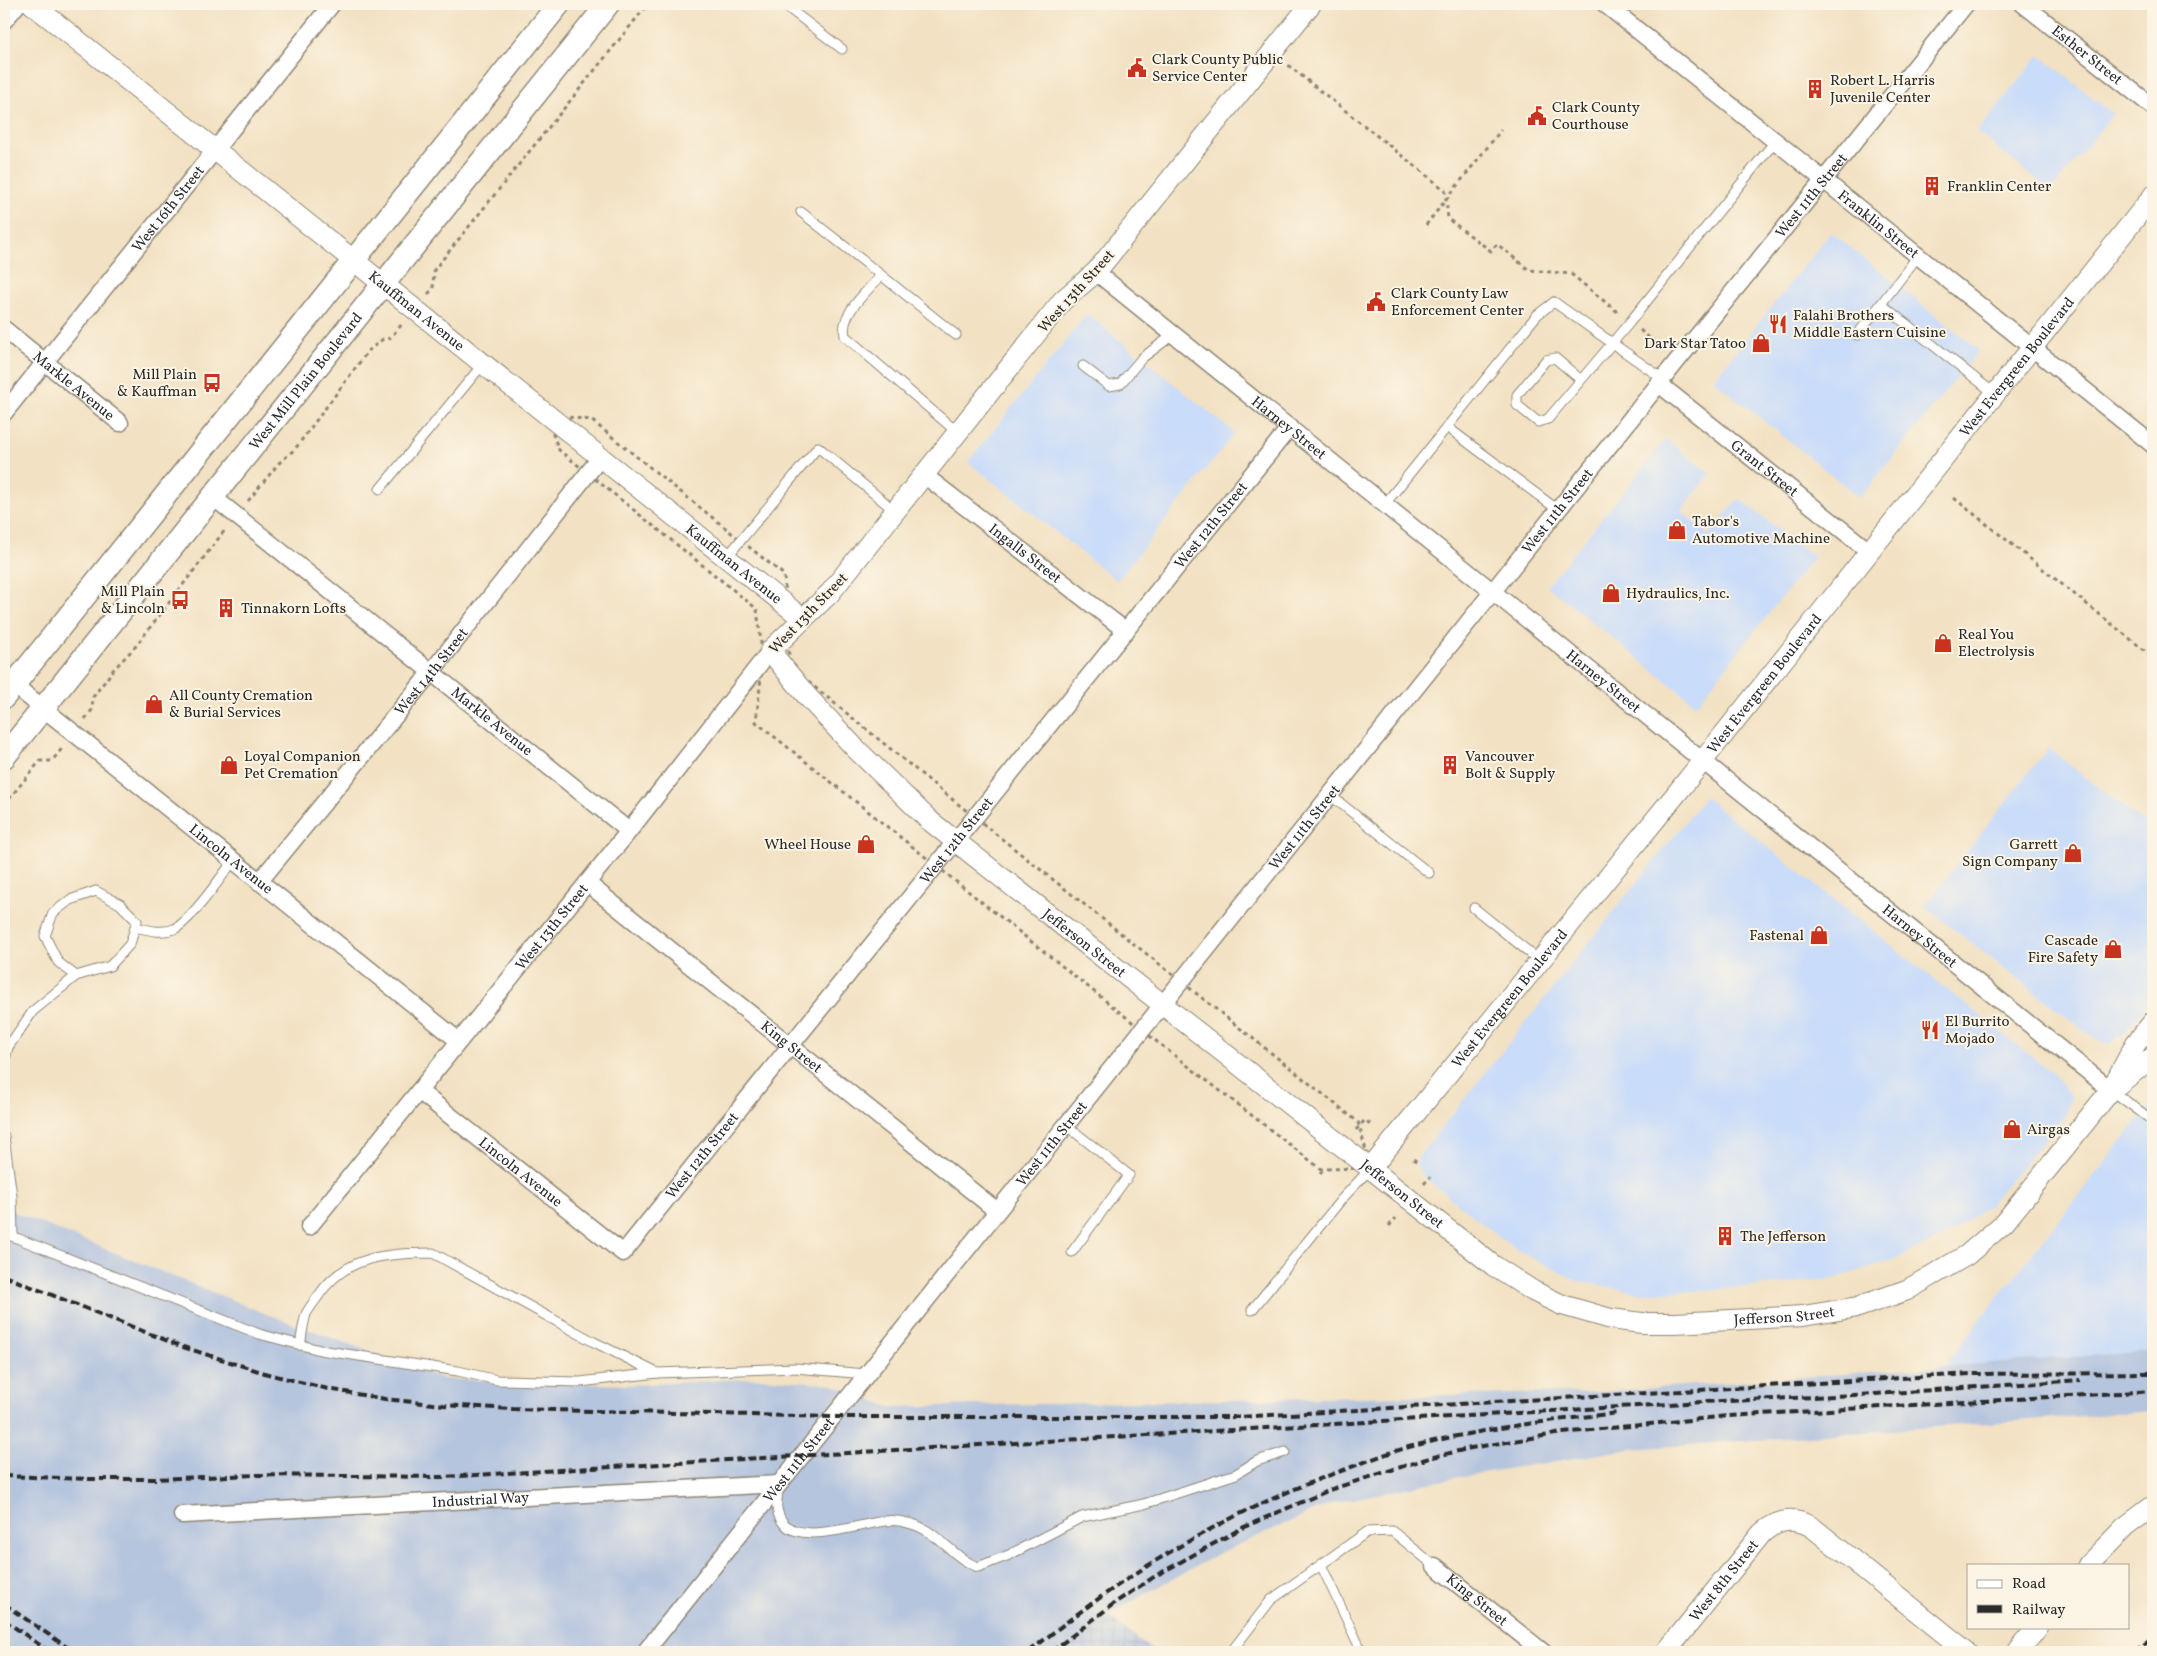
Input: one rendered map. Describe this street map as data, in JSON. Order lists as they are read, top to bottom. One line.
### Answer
{"streets":{"main road":["West Mill Plain Boulevard"],"street":["Esther Street","West 11th Street","West 16th Street","Franklin Street","West 13th Street","Kauffman Avenue","West Evergreen Boulevard","Markle Avenue","Harney Street","Grant Street","West 12th Street","Ingalls Street","West 14th Street","Lincoln Avenue","Jefferson Street","King Street","Industrial Way","West 8th Street"]},"crossings":[["West 11th Street","Franklin Street"],["West 11th Street","Harney Street"],["West 11th Street","Grant Street"],["West 11th Street","Jefferson Street"],["West 11th Street","King Street"],["West 11th Street","Industrial Way"],["West 16th Street","Kauffman Avenue"],["West 16th Street","Markle Avenue"],["Franklin Street","West Evergreen Boulevard"],["West 13th Street","Kauffman Avenue"],["West 13th Street","Markle Avenue"],["West 13th Street","Harney Street"],["West 13th Street","Ingalls Street"],["West 13th Street","Lincoln Avenue"],["West 13th Street","Jefferson Street"],["West 13th Street","King Street"],["Kauffman Avenue","West Mill Plain Boulevard"],["Kauffman Avenue","West 14th Street"],["West Evergreen Boulevard","Harney Street"],["West Evergreen Boulevard","Grant Street"],["West Evergreen Boulevard","Jefferson Street"],["West Mill Plain Boulevard","Markle Avenue"],["West Mill Plain Boulevard","Lincoln Avenue"],["Markle Avenue","West 14th Street"],["Harney Street","West 12th Street"],["Harney Street","Jefferson Street"],["West 12th Street","Ingalls Street"],["West 12th Street","Lincoln Avenue"],["West 12th Street","Jefferson Street"],["West 12th Street","King Street"],["West 14th Street","Lincoln Avenue"]],"places":{"public building":["Clark County Public Service Center","Clark County Courthouse","Clark County Law Enforcement Center"],"building":["Robert L. Harris Juvenile Center","Franklin Center","Tinnakorn Lofts","Vancouver Bolt & Supply","The Jefferson"],"restaurant":["Falahi Brothers Middle Eastern Cuisine","El Burrito Mojado"],"shop":["Dark Star Tatoo","Tabor's Automotive Machine","Hydraulics, Inc.","Real You Electrolysis","All County Cremation & Burial Services","Loyal Companion Pet Cremation","Wheel House","Garrett Sign Company","Fastenal","Cascade Fire Safety","Airgas"],"bus stop":["Mill Plain & Kauffman","Mill Plain & Lincoln"]},"legend":["Road","Railway"]}
